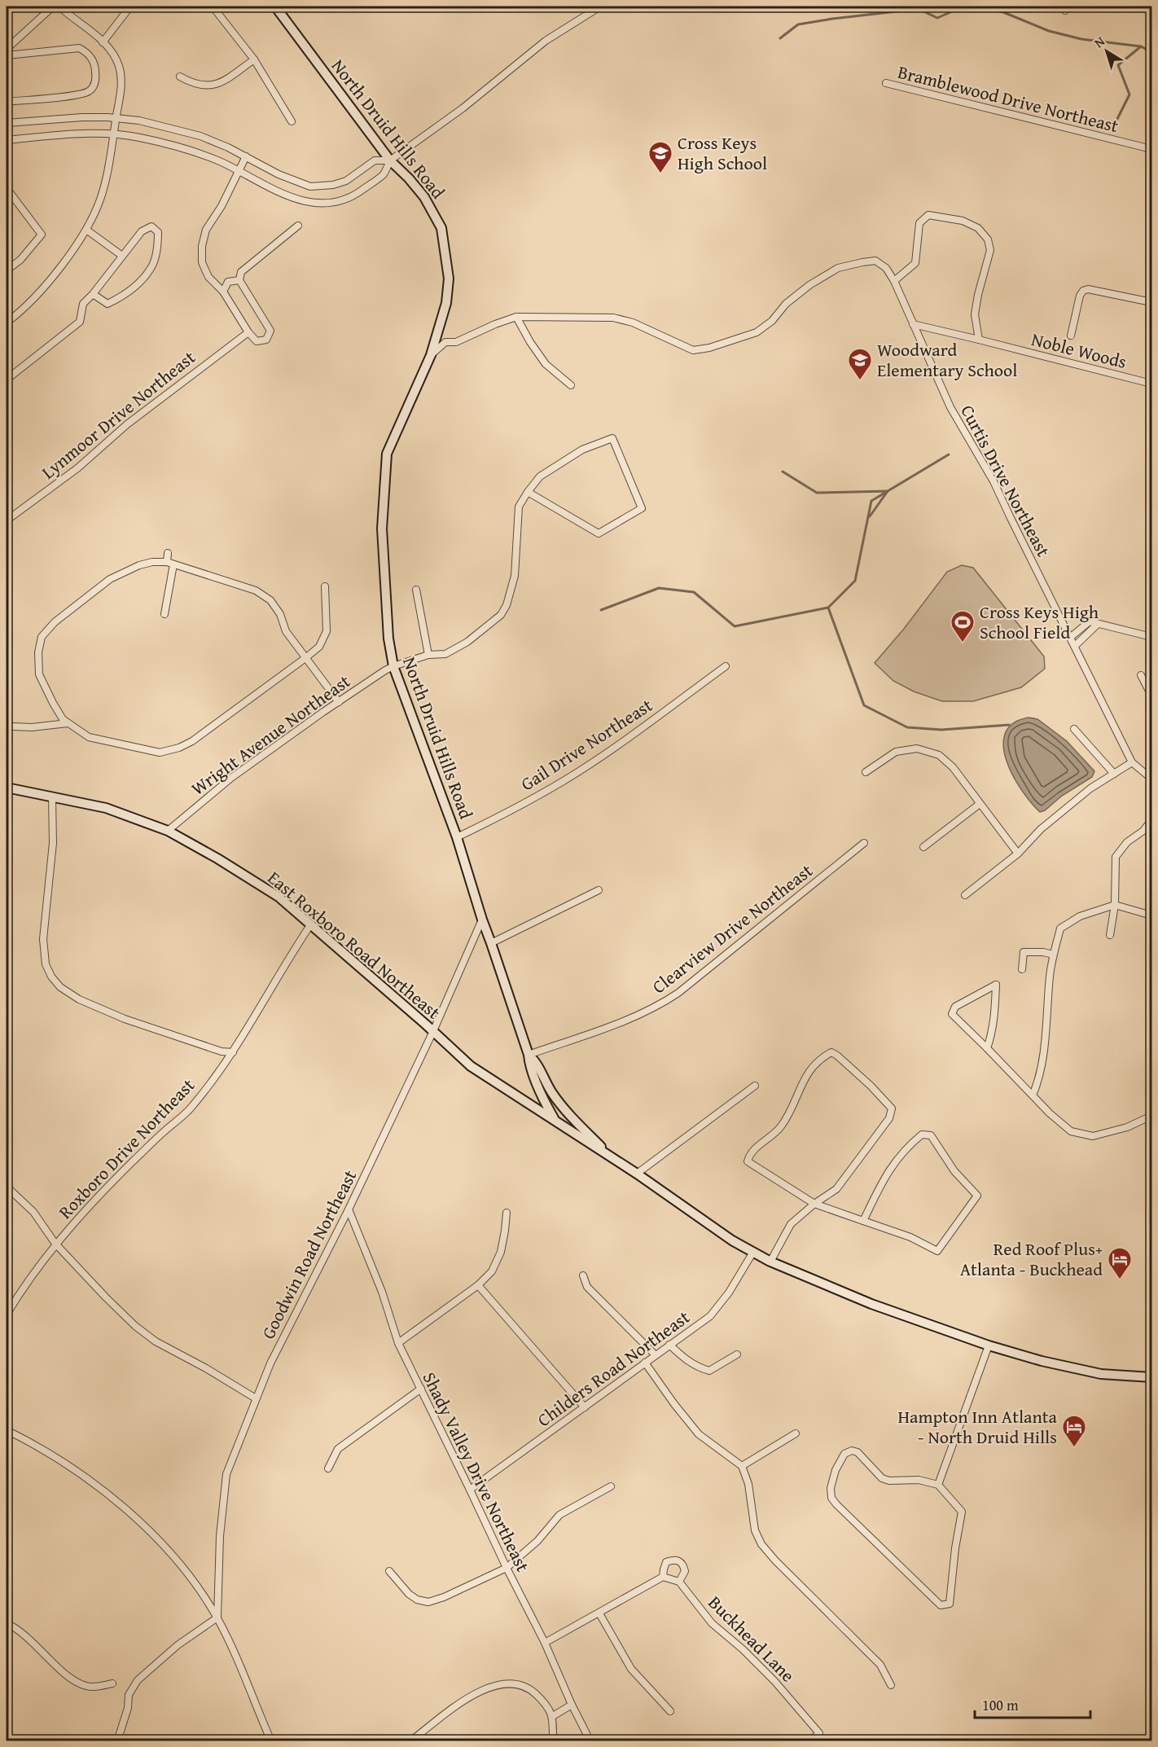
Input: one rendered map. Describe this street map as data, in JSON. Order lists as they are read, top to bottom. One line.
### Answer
{"streets":{"main road":["North Druid Hills Road","East Roxboro Road Northeast"],"street":["Bramblewood Drive Northeast","Noble Woods","Lynmoor Drive Northeast","Curtis Drive Northeast","Wright Avenue Northeast","Gail Drive Northeast","Clearview Drive Northeast","Roxboro Drive Northeast","Goodwin Road Northeast","Childers Road Northeast","Shady Valley Drive Northeast","Buckhead Lane"]},"crossings":[["North Druid Hills Road","Curtis Drive Northeast"],["North Druid Hills Road","Wright Avenue Northeast"],["North Druid Hills Road","Gail Drive Northeast"],["North Druid Hills Road","Clearview Drive Northeast"],["North Druid Hills Road","East Roxboro Road Northeast"],["North Druid Hills Road","Goodwin Road Northeast"],["Noble Woods","Curtis Drive Northeast"],["Wright Avenue Northeast","East Roxboro Road Northeast"],["East Roxboro Road Northeast","Roxboro Drive Northeast"],["East Roxboro Road Northeast","Goodwin Road Northeast"],["Goodwin Road Northeast","Shady Valley Drive Northeast"],["Childers Road Northeast","Shady Valley Drive Northeast"]],"places":{"school or university":["Cross Keys High School","Woodward Elementary School"],"sports":["Cross Keys High School Field"],"hotel":["Red Roof Plus+ Atlanta - Buckhead","Hampton Inn Atlanta - North Druid Hills"]},"scale_bar":"100 m","north":"top left"}
